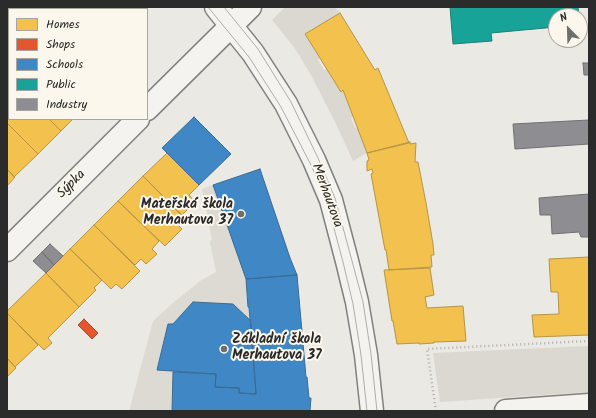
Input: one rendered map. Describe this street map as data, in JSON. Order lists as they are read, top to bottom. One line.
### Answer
{"streets":{"street":["Sýpka","Merhautova"]},"places":["Mateřská škola Merhautova 37","Základní škola Merhautova 37"],"legend":["Homes","Shops","Schools","Public","Industry"],"north":"top left"}
